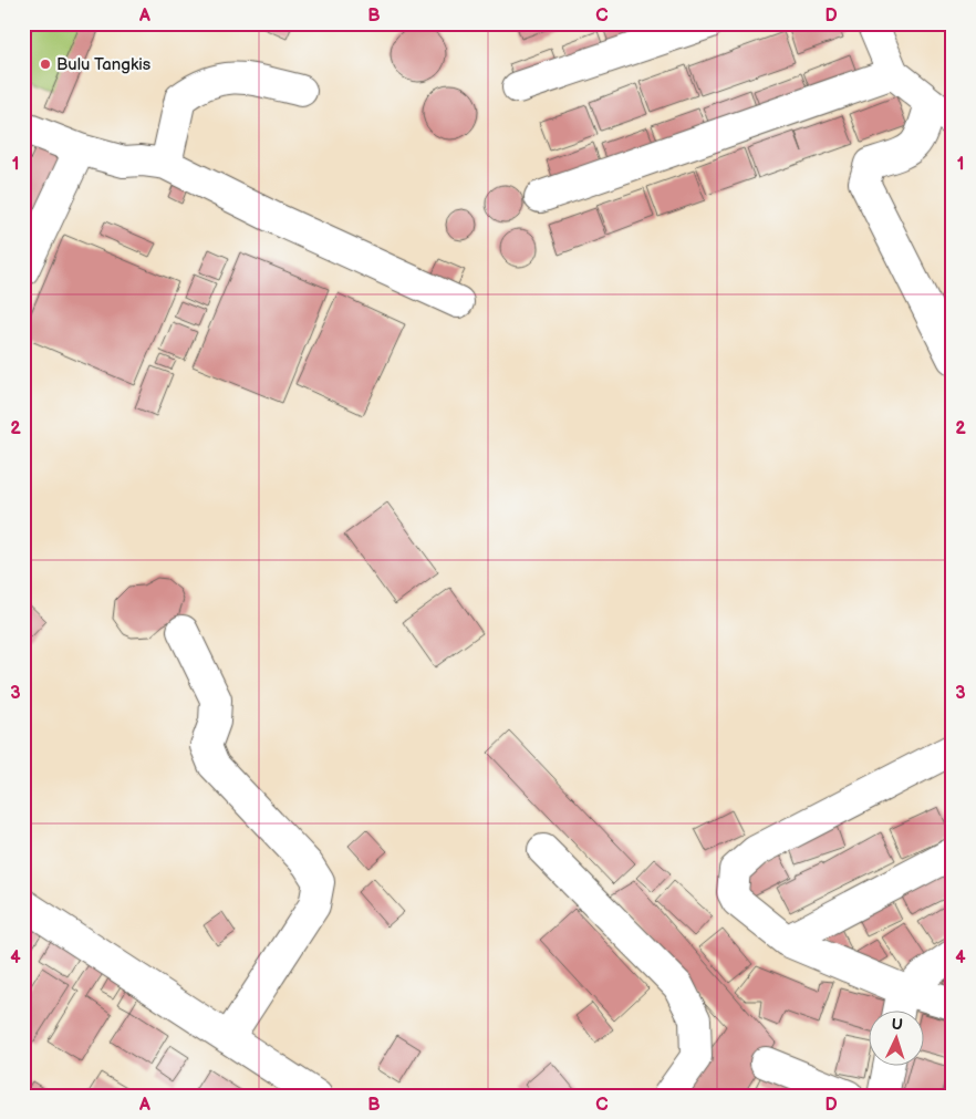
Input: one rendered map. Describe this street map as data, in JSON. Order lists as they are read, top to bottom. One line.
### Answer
{"places":["Bulu Tangkis"],"north":"top","grid":{"columns":["A","B","C","D"],"rows":["1","2","3","4"]}}
